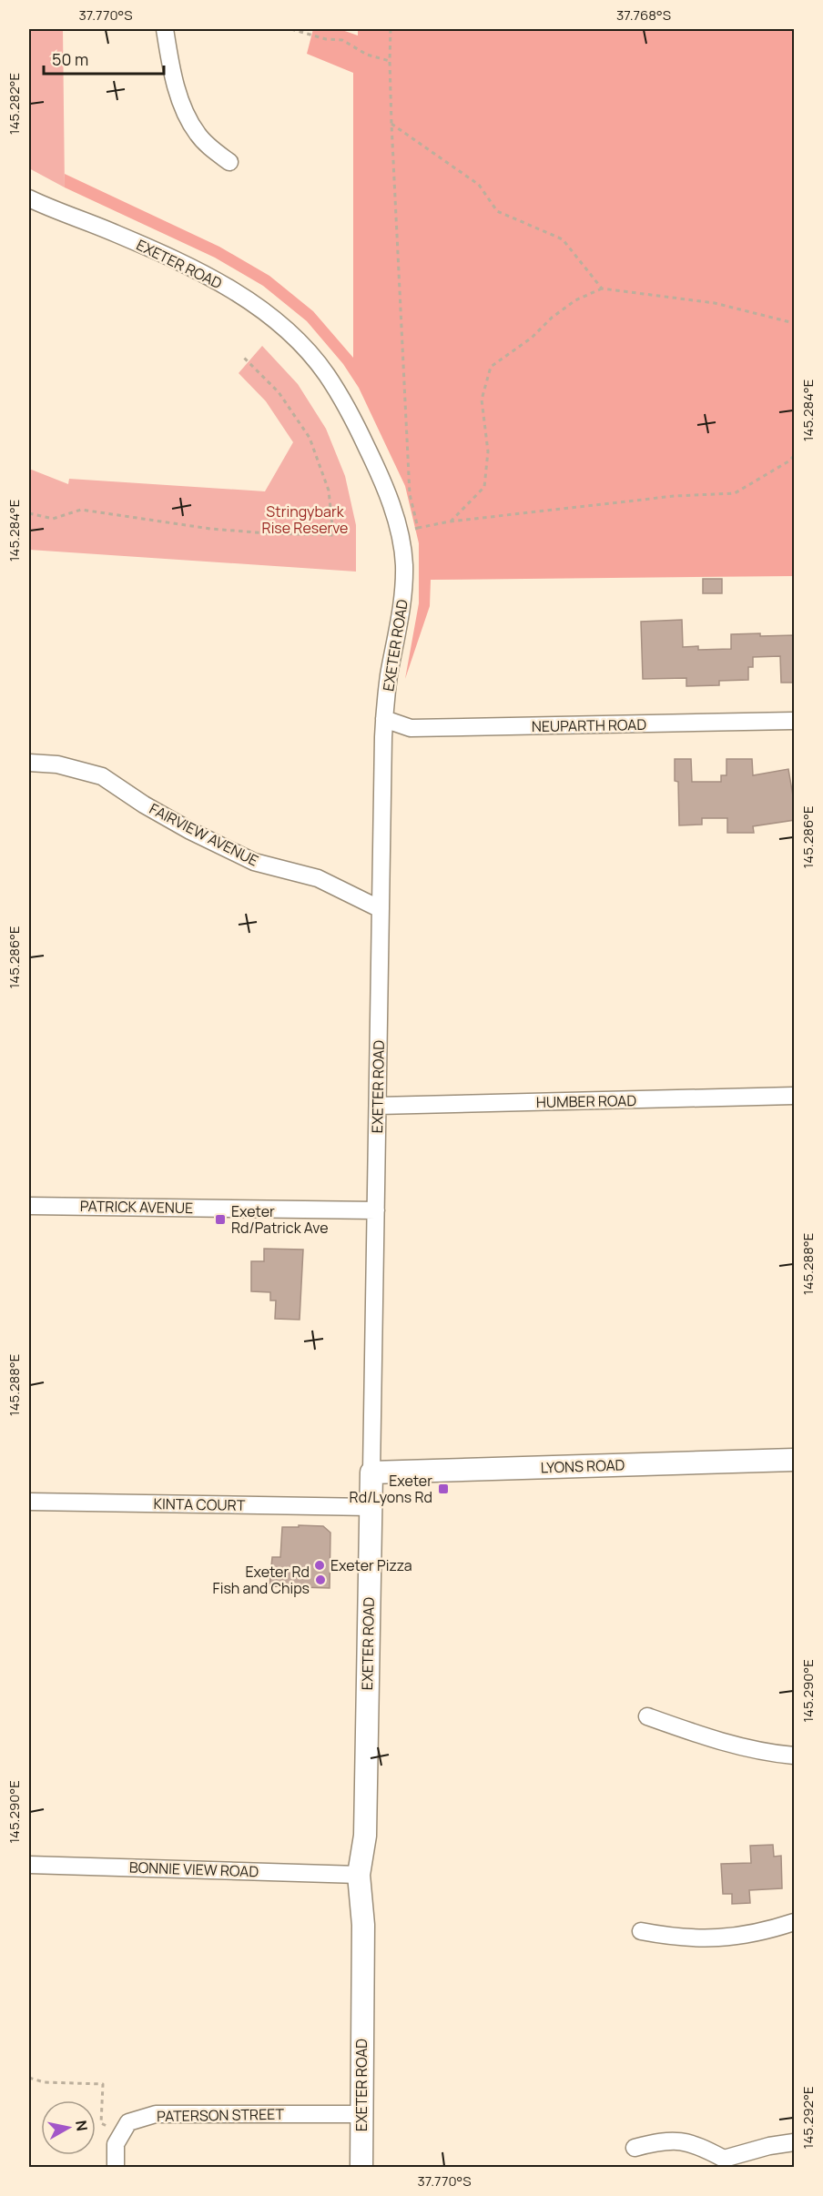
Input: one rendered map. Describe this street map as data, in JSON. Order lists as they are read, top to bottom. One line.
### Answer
{"streets":{"main road":["EXETER ROAD","LYONS ROAD"],"street":["NEUPARTH ROAD","FAIRVIEW AVENUE","HUMBER ROAD","PATRICK AVENUE","KINTA COURT","BONNIE VIEW ROAD","PATERSON STREET"]},"crossings":[["EXETER ROAD","NEUPARTH ROAD"],["EXETER ROAD","FAIRVIEW AVENUE"],["EXETER ROAD","HUMBER ROAD"],["EXETER ROAD","PATRICK AVENUE"],["EXETER ROAD","LYONS ROAD"],["EXETER ROAD","KINTA COURT"],["EXETER ROAD","BONNIE VIEW ROAD"],["EXETER ROAD","PATERSON STREET"]],"parks":["Stringybark Rise Reserve"],"places":{"transit":["Exeter Rd/Patrick Ave","Exeter Rd/Lyons Rd"],"other":["Exeter Pizza","Exeter Rd Fish and Chips"]},"scale_bar":"50 m","north":"right","coordinates":["37.770°S","37.768°S","145.282°E","145.284°E","145.286°E","145.288°E","145.290°E","145.292°E"]}
